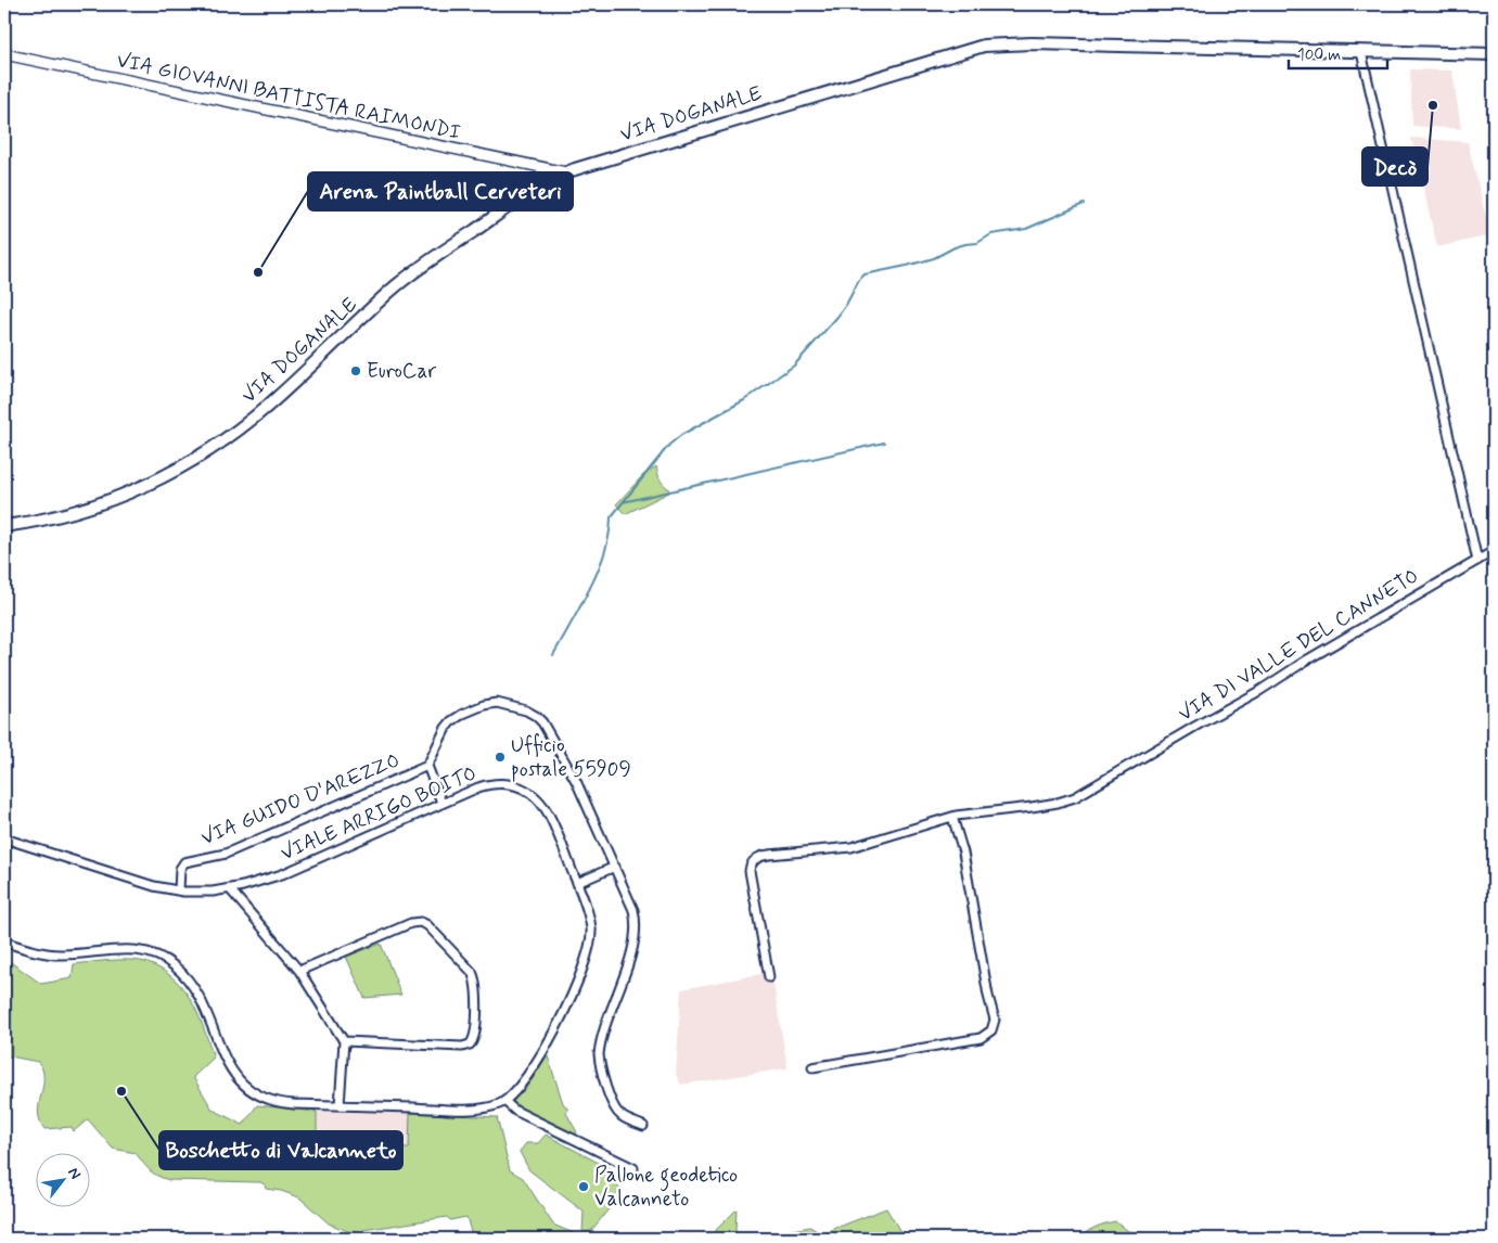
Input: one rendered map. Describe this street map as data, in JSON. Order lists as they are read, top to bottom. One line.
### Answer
{"streets":{"main road":["VIA DOGANALE"],"street":["VIA GIOVANNI BATTISTA RAIMONDI","VIA DI VALLE DEL CANNETO","VIA GUIDO D'AREZZO","VIALE ARRIGO BOITO"]},"crossings":[["VIA GIOVANNI BATTISTA RAIMONDI","VIA DOGANALE"],["VIA GUIDO D'AREZZO","VIALE ARRIGO BOITO"]],"places":["Decò","Arena Paintball Cerveteri","EuroCar","Ufficio postale 55909","Boschetto di Valcanneto","Pallone geodetico Valcanneto"],"scale_bar":"100 m","north":"top right"}
